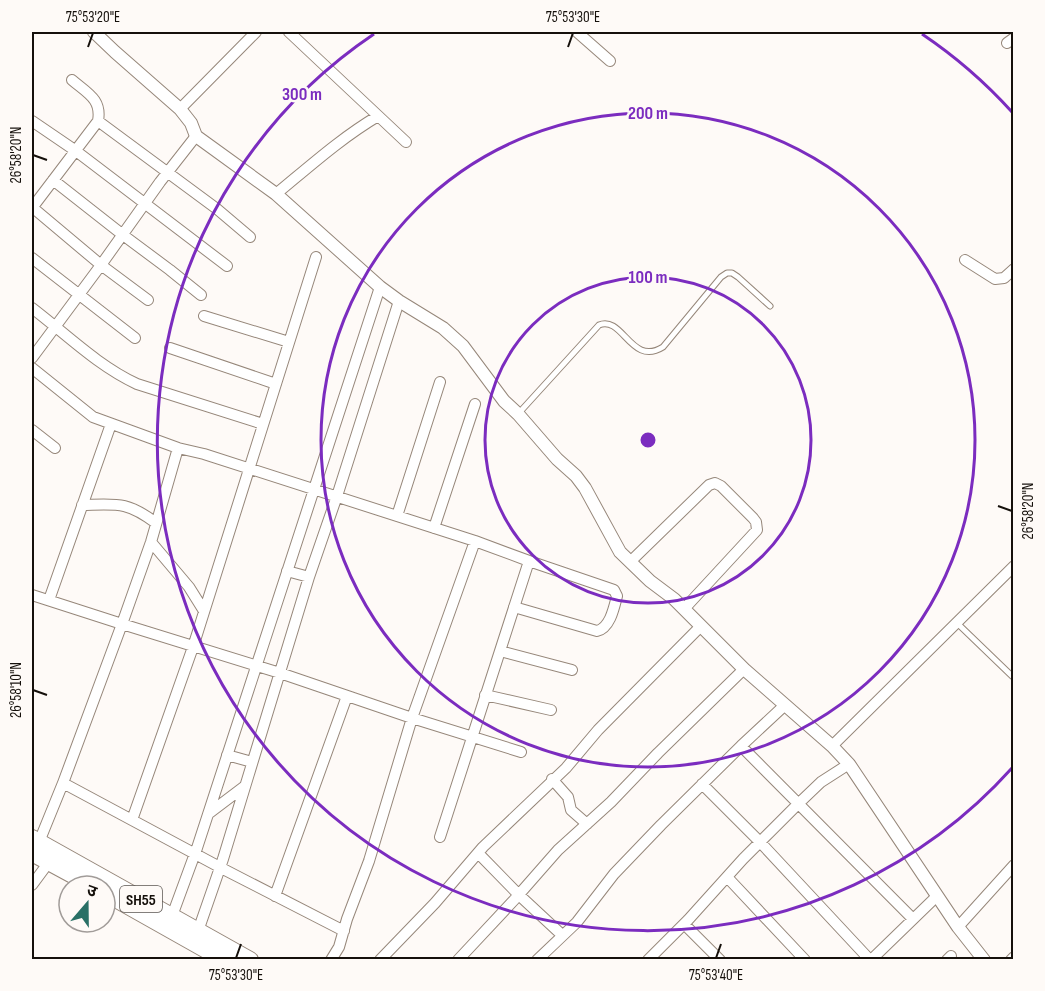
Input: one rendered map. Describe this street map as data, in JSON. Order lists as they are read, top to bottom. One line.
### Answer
{"streets":{"main road":["SH55"]},"north":"top","coordinates":["75°53'20\"E","75°53'30\"E","26°58'20\"N","26°58'10\"N","75°53'40\"E"],"rings":["300 m","200 m","100 m"]}
